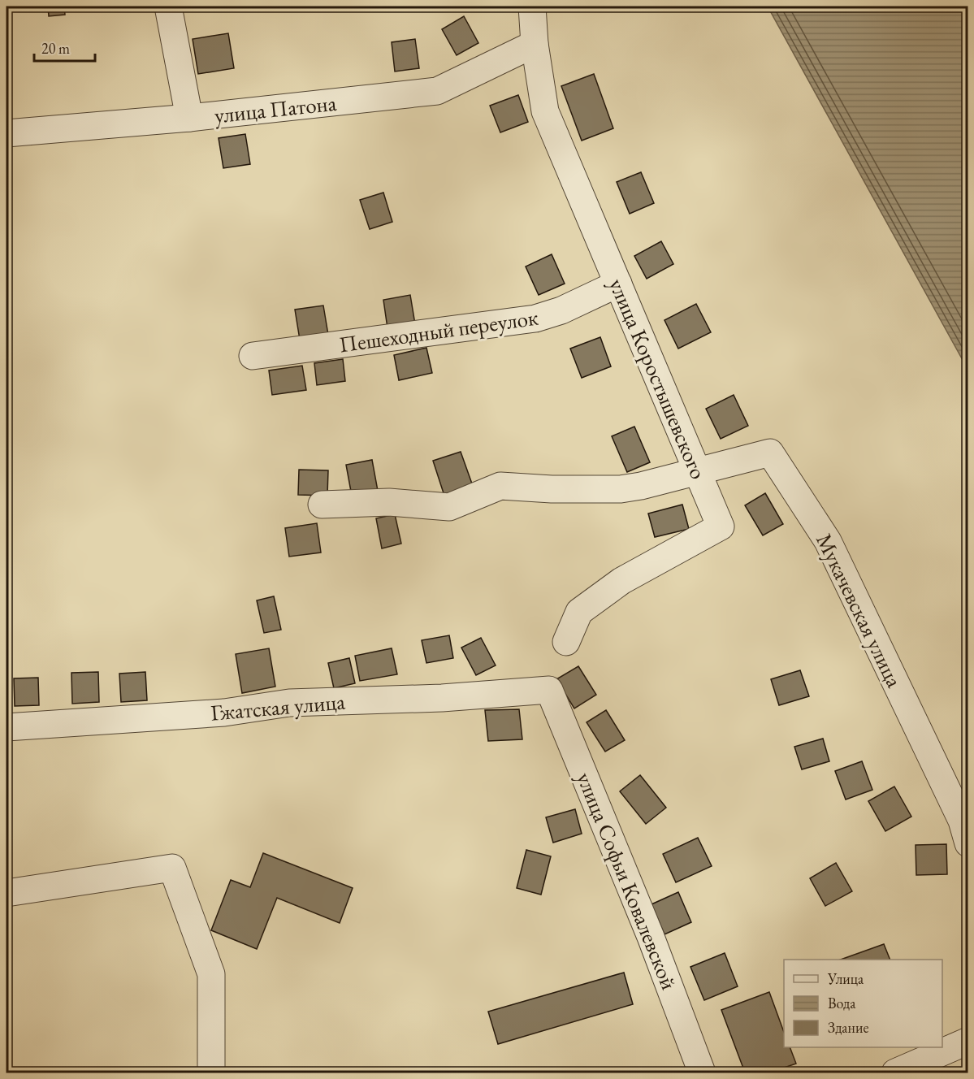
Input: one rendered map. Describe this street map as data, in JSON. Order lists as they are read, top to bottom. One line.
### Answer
{"streets":{"street":["улица Патона","Пешеходный переулок","улица Коростышевского","Мукачевская улица","Гжатская улица","улица Софьи Ковалевской"]},"crossings":[["улица Патона","улица Коростышевского"],["Пешеходный переулок","улица Коростышевского"],["улица Коростышевского","Мукачевская улица"],["Гжатская улица","улица Софьи Ковалевской"]],"legend":["Улица","Вода","Здание"],"scale_bar":"20 m"}
